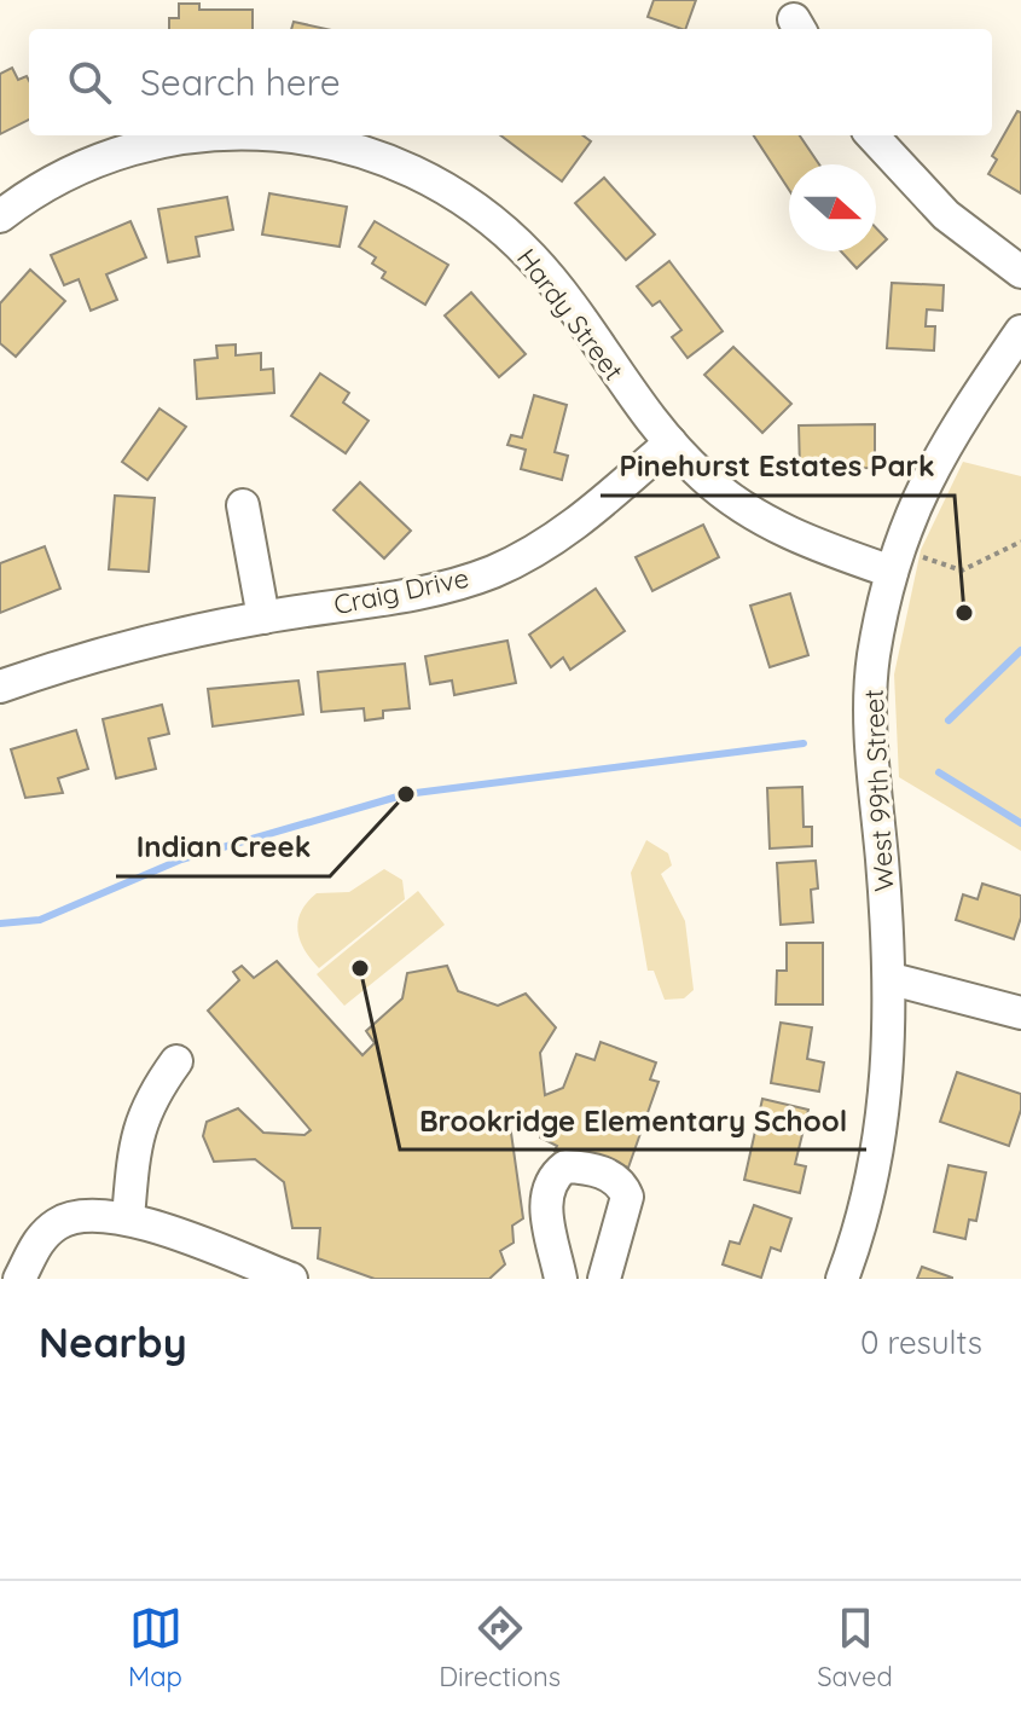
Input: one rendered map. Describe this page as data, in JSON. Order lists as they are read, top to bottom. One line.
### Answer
{"streets":{"street":["Hardy Street","Craig Drive","West 99th Street"]},"crossings":[["Hardy Street","Craig Drive"],["Hardy Street","West 99th Street"]],"places":["Pinehurst Estates Park","Indian Creek","Brookridge Elementary School"],"north":"right","page":{"search":"Search here","heading":["Nearby","0 results"],"nav":["Map","Directions","Saved"]}}
